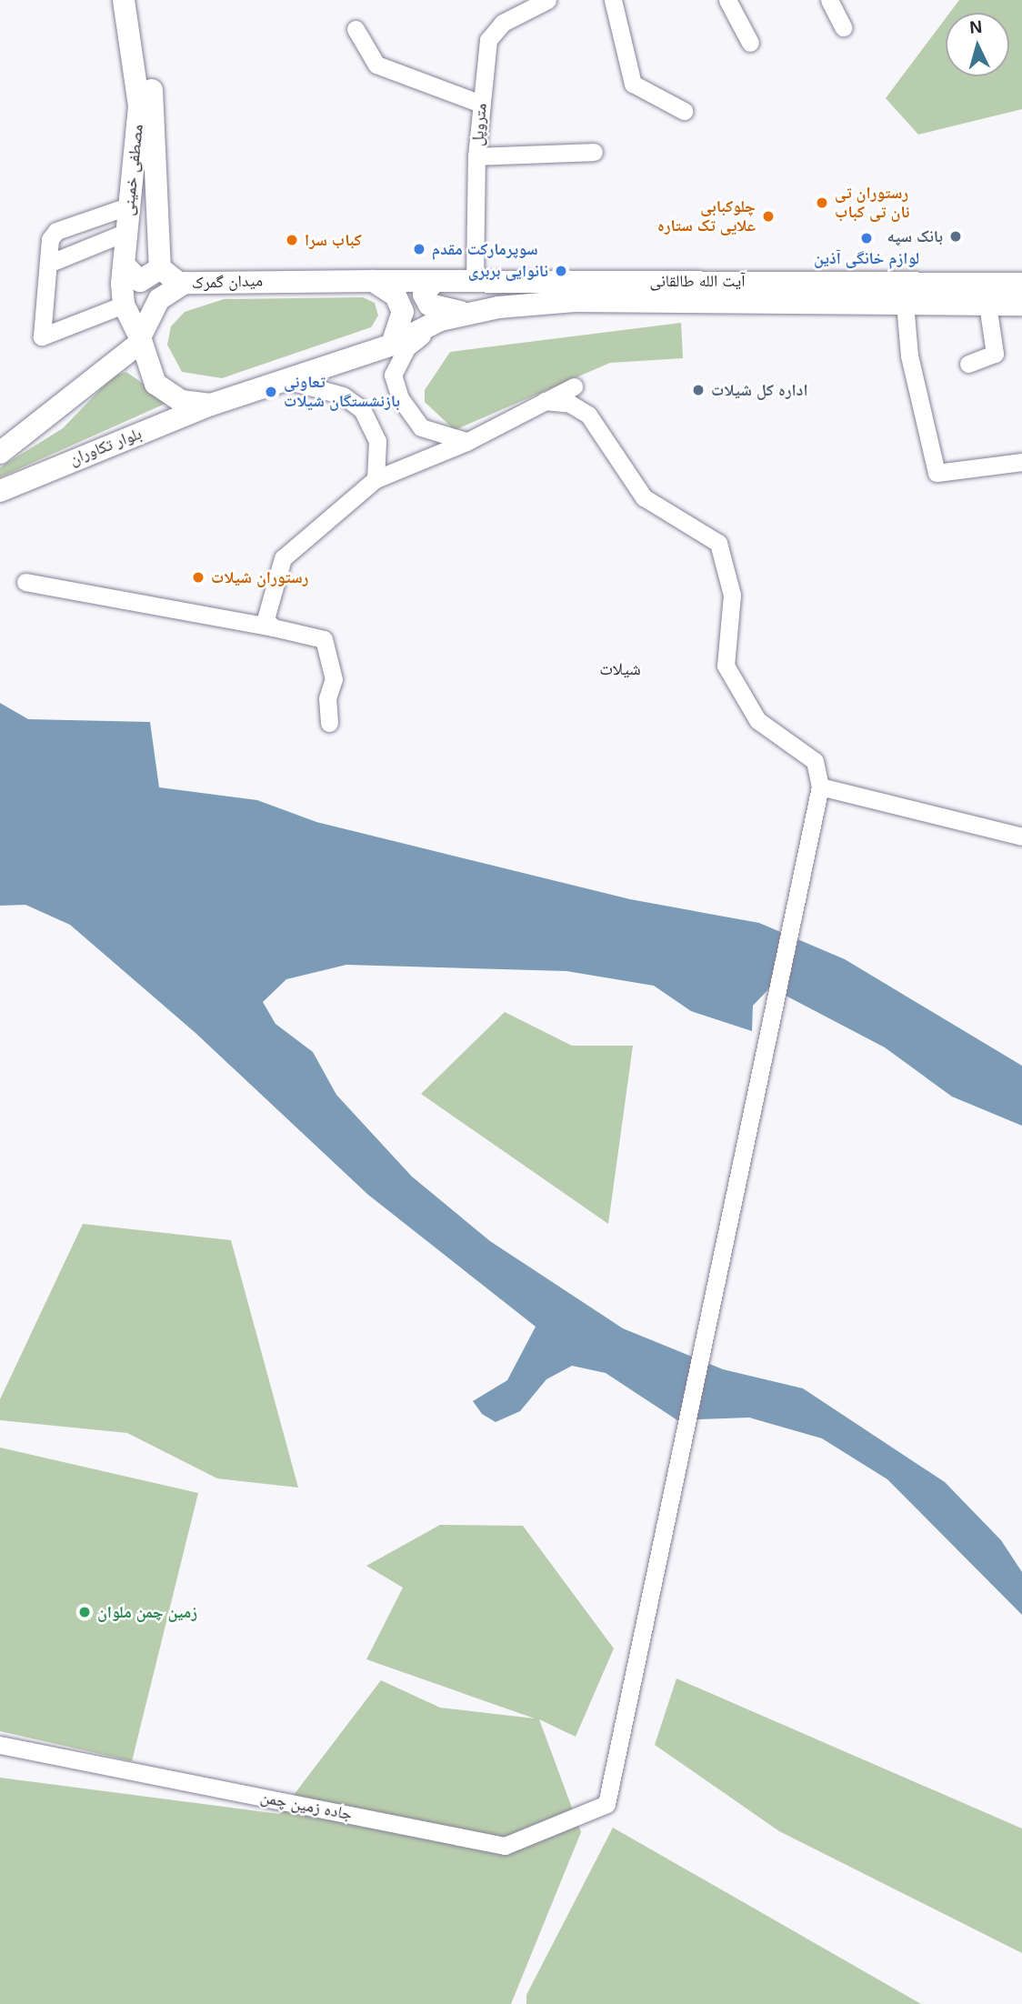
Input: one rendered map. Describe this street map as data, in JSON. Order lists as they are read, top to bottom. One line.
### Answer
{"streets":{"main road":["مصطفی خمینی","آیت الله طالقانی","میدان گمرک","بلوار تکاوران"],"street":["متروپل","جاده زمین چمن"]},"crossings":[["متروپل","آیت الله طالقانی"],["مصطفی خمینی","میدان گمرک"],["آیت الله طالقانی","میدان گمرک"]],"districts":["شیلات"],"places":["رستوران تی نان تی کباب","چلوکبابی علایی تک ستاره","بانک سپه","لوازم خانگی آذین","کباب سرا","سوپرمارکت مقدم","نانوایی بربری","اداره کل شیلات","تعاونی بازنشستگان شیلات","رستوران شیلات","زمین چمن ملوان"],"north":"top"}
